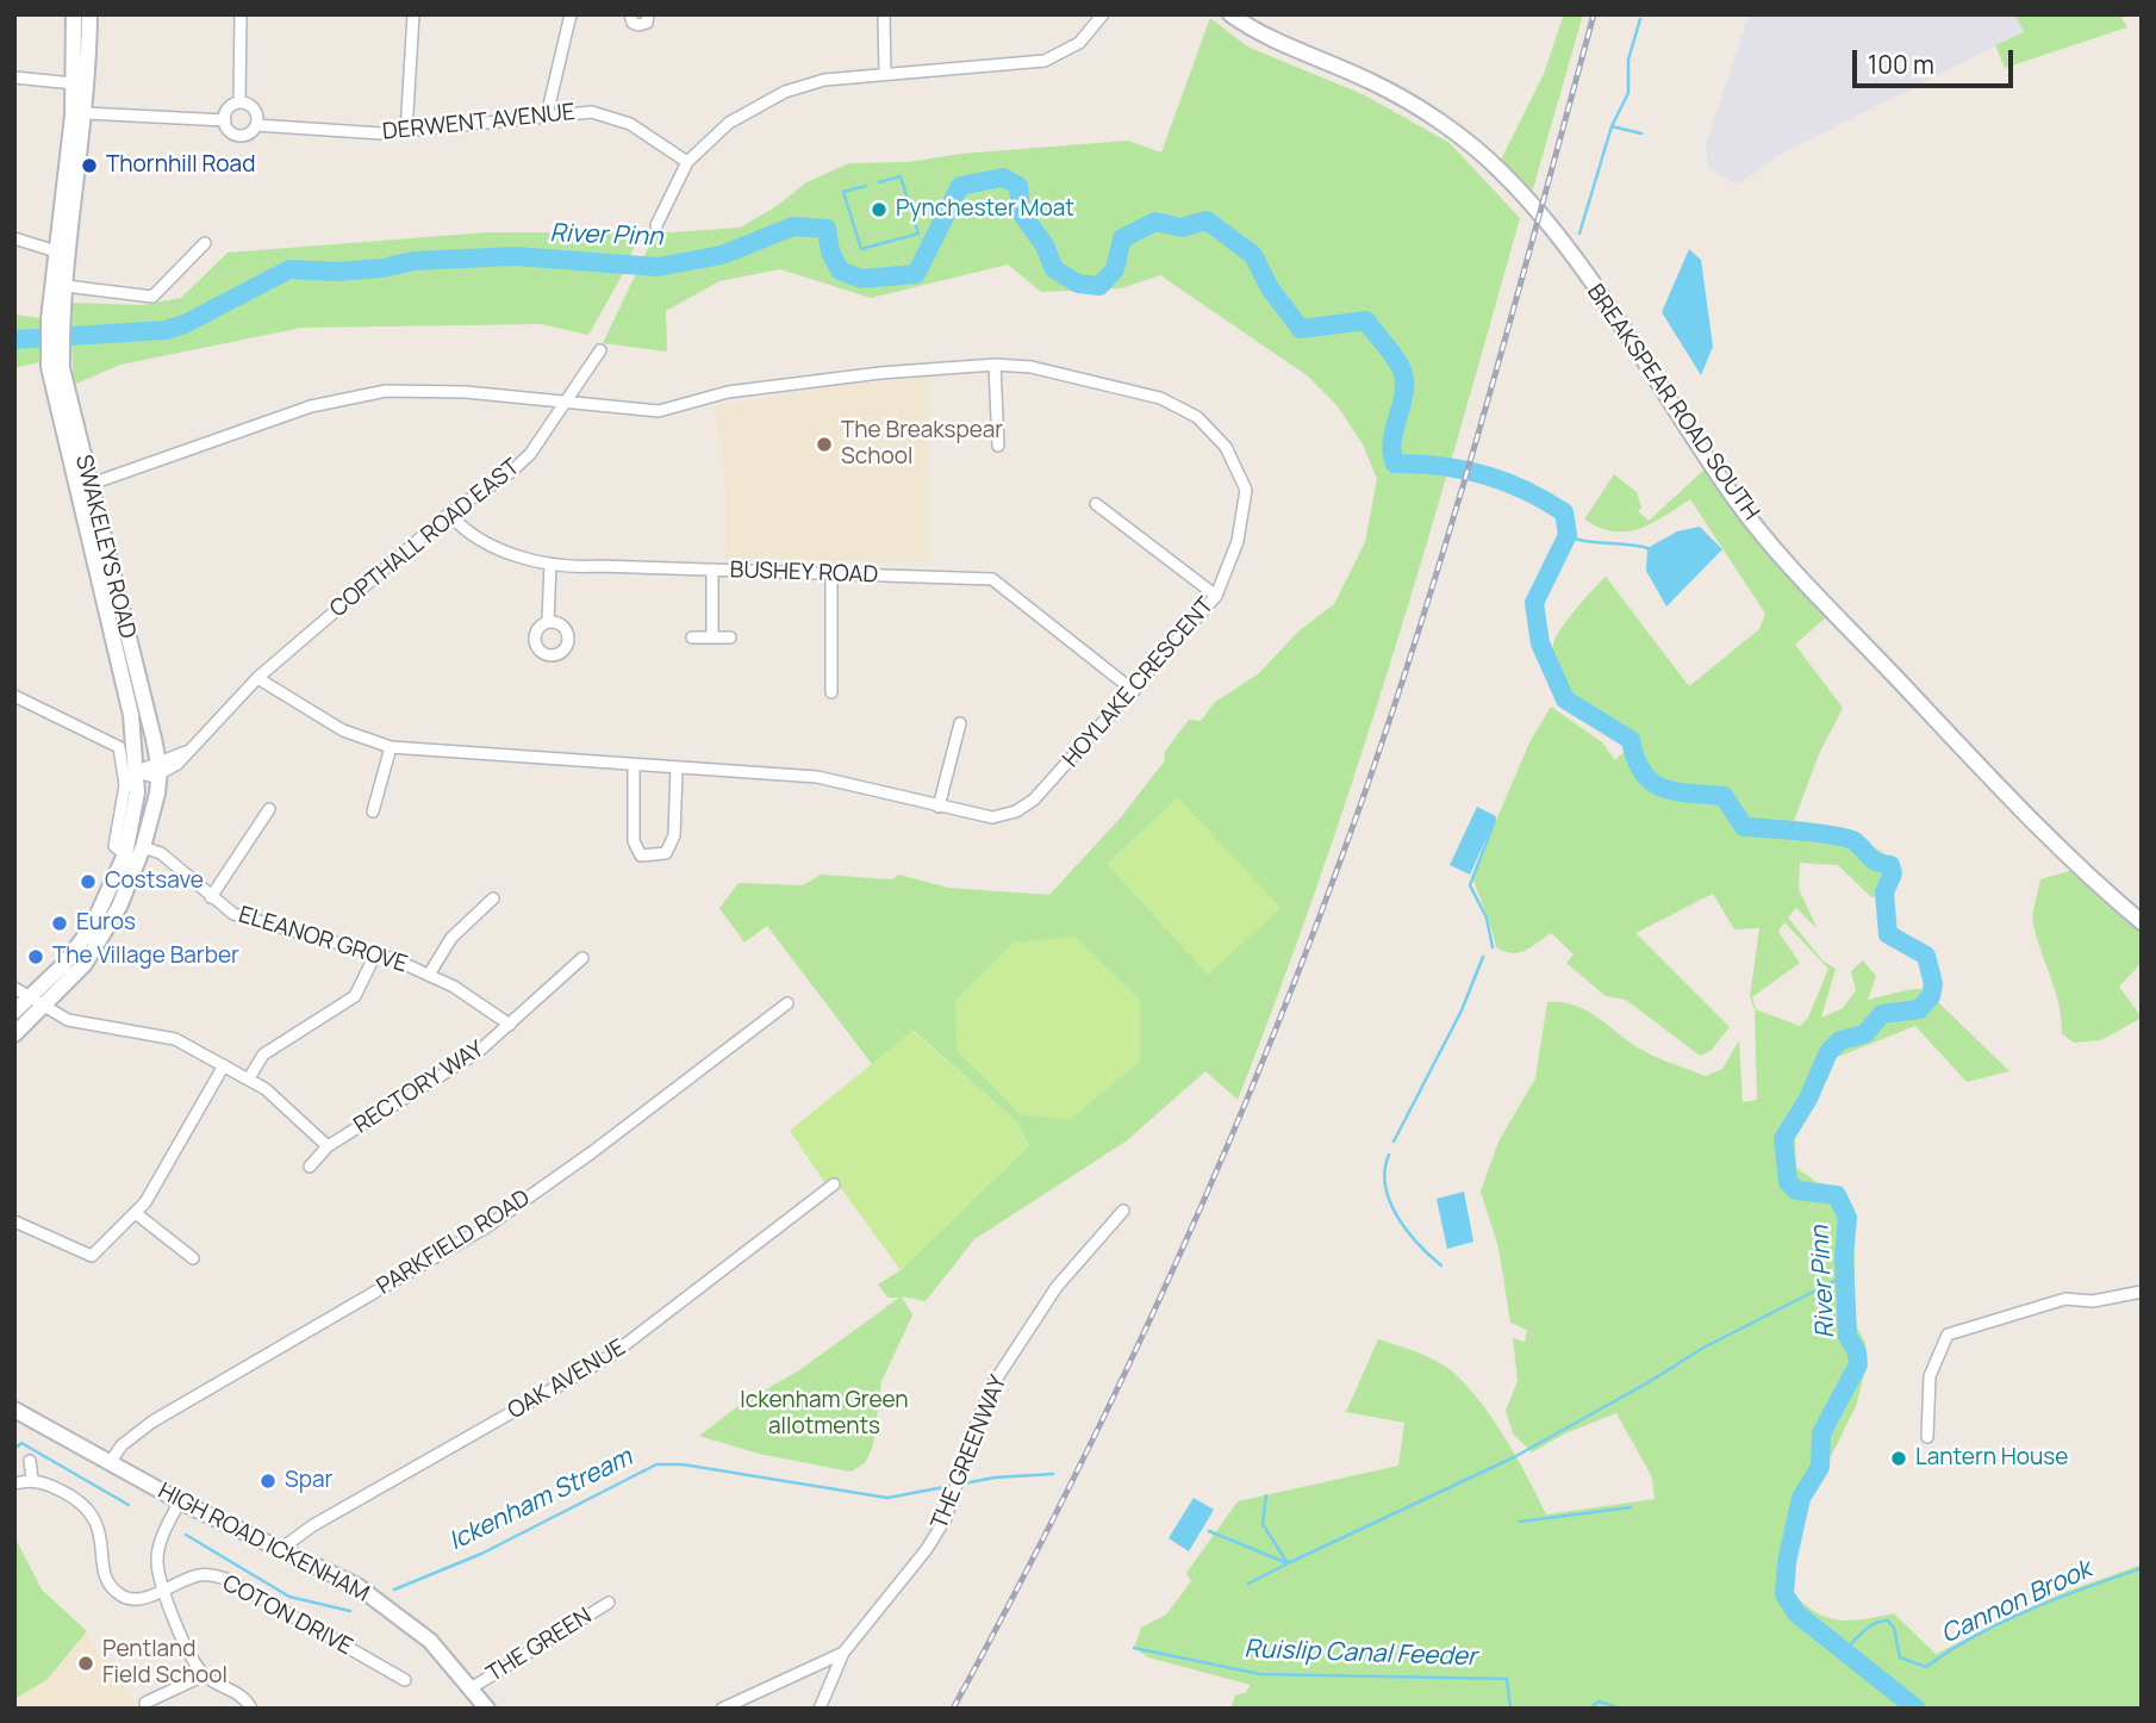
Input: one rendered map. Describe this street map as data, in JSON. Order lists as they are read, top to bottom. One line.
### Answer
{"streets":{"main road":["BREAKSPEAR ROAD SOUTH","SWAKELEYS ROAD","HIGH ROAD ICKENHAM"],"street":["DERWENT AVENUE","COPTHALL ROAD EAST","BUSHEY ROAD","HOYLAKE CRESCENT","ELEANOR GROVE","RECTORY WAY","PARKFIELD ROAD","OAK AVENUE","THE GREENWAY","COTON DRIVE","THE GREEN"]},"crossings":[["DERWENT AVENUE","SWAKELEYS ROAD"],["COPTHALL ROAD EAST","SWAKELEYS ROAD"],["COPTHALL ROAD EAST","BUSHEY ROAD"],["COPTHALL ROAD EAST","HOYLAKE CRESCENT"],["SWAKELEYS ROAD","HOYLAKE CRESCENT"],["SWAKELEYS ROAD","ELEANOR GROVE"],["SWAKELEYS ROAD","RECTORY WAY"],["BUSHEY ROAD","HOYLAKE CRESCENT"],["ELEANOR GROVE","RECTORY WAY"],["PARKFIELD ROAD","HIGH ROAD ICKENHAM"],["OAK AVENUE","HIGH ROAD ICKENHAM"],["HIGH ROAD ICKENHAM","THE GREEN"]],"water":["River Pinn","Ickenham Stream","Cannon Brook","Ruislip Canal Feeder"],"parks":["Ickenham Green allotments"],"places":["Thornhill Road","Pynchester Moat","The Breakspear School","Costsave","Euros","The Village Barber","Lantern House","Spar","Pentland Field School"],"scale_bar":"100 m"}
